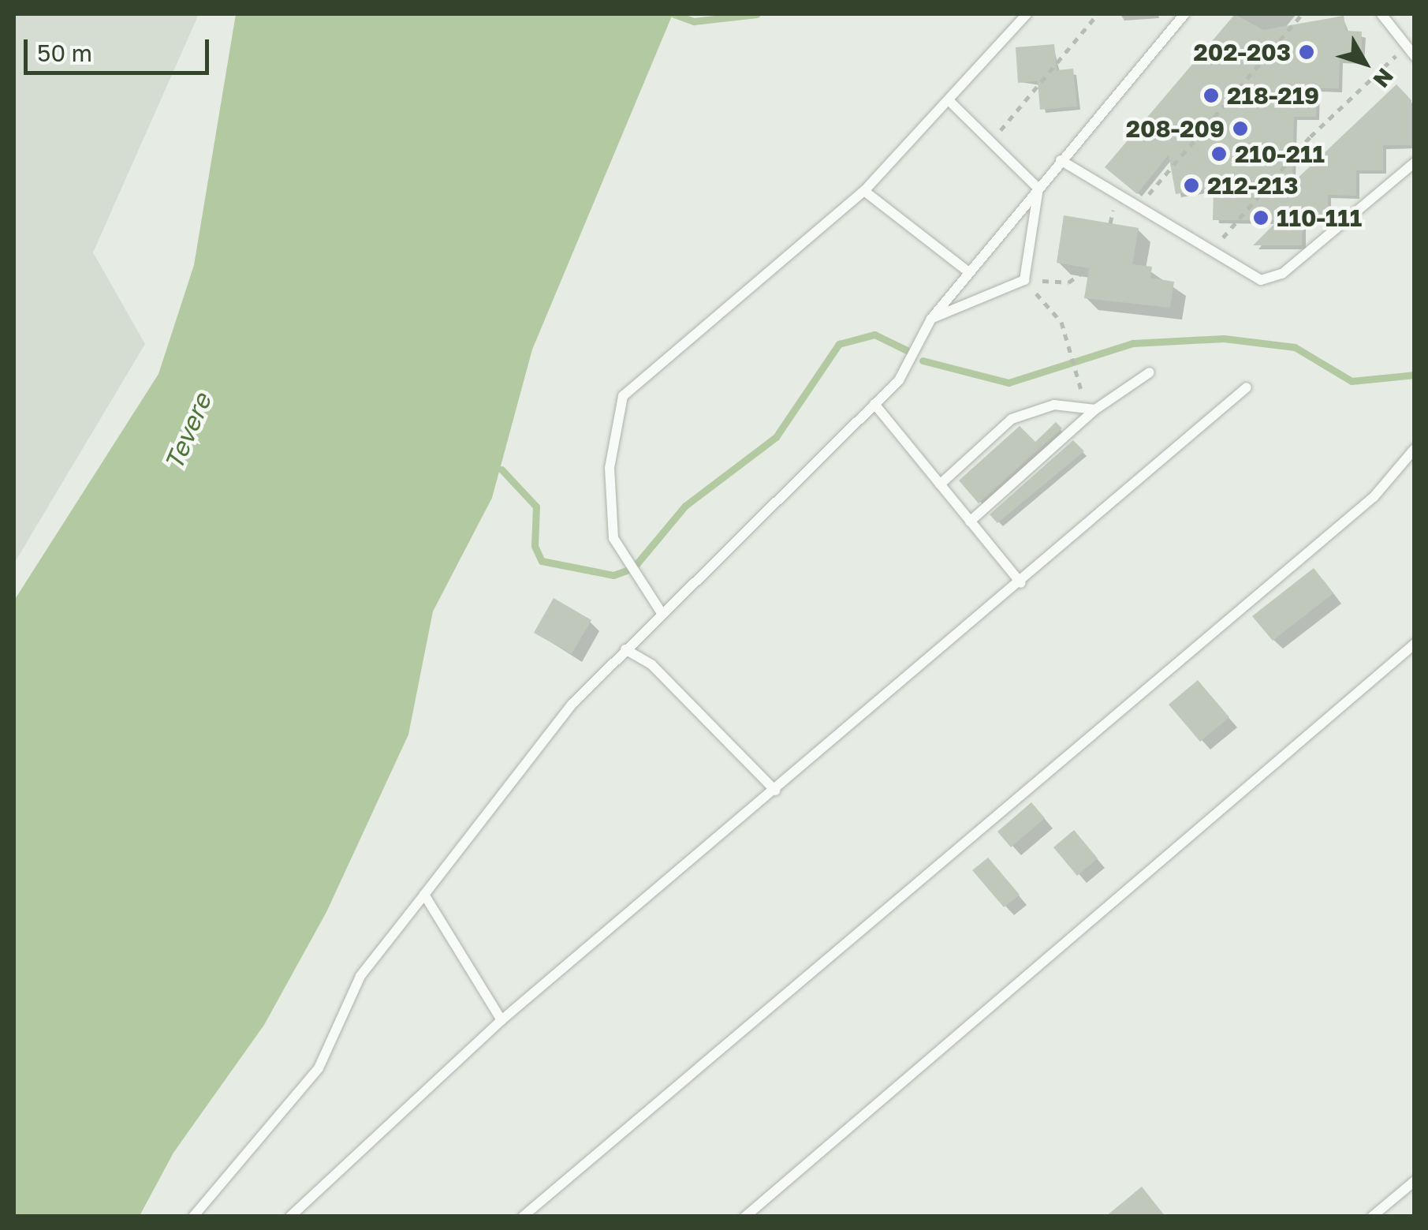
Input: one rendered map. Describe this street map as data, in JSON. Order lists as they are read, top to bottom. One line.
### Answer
{"water":["Tevere"],"places":["202-203","218-219","208-209","210-211","212-213","110-111"],"scale_bar":"50 m","north":"bottom right"}
